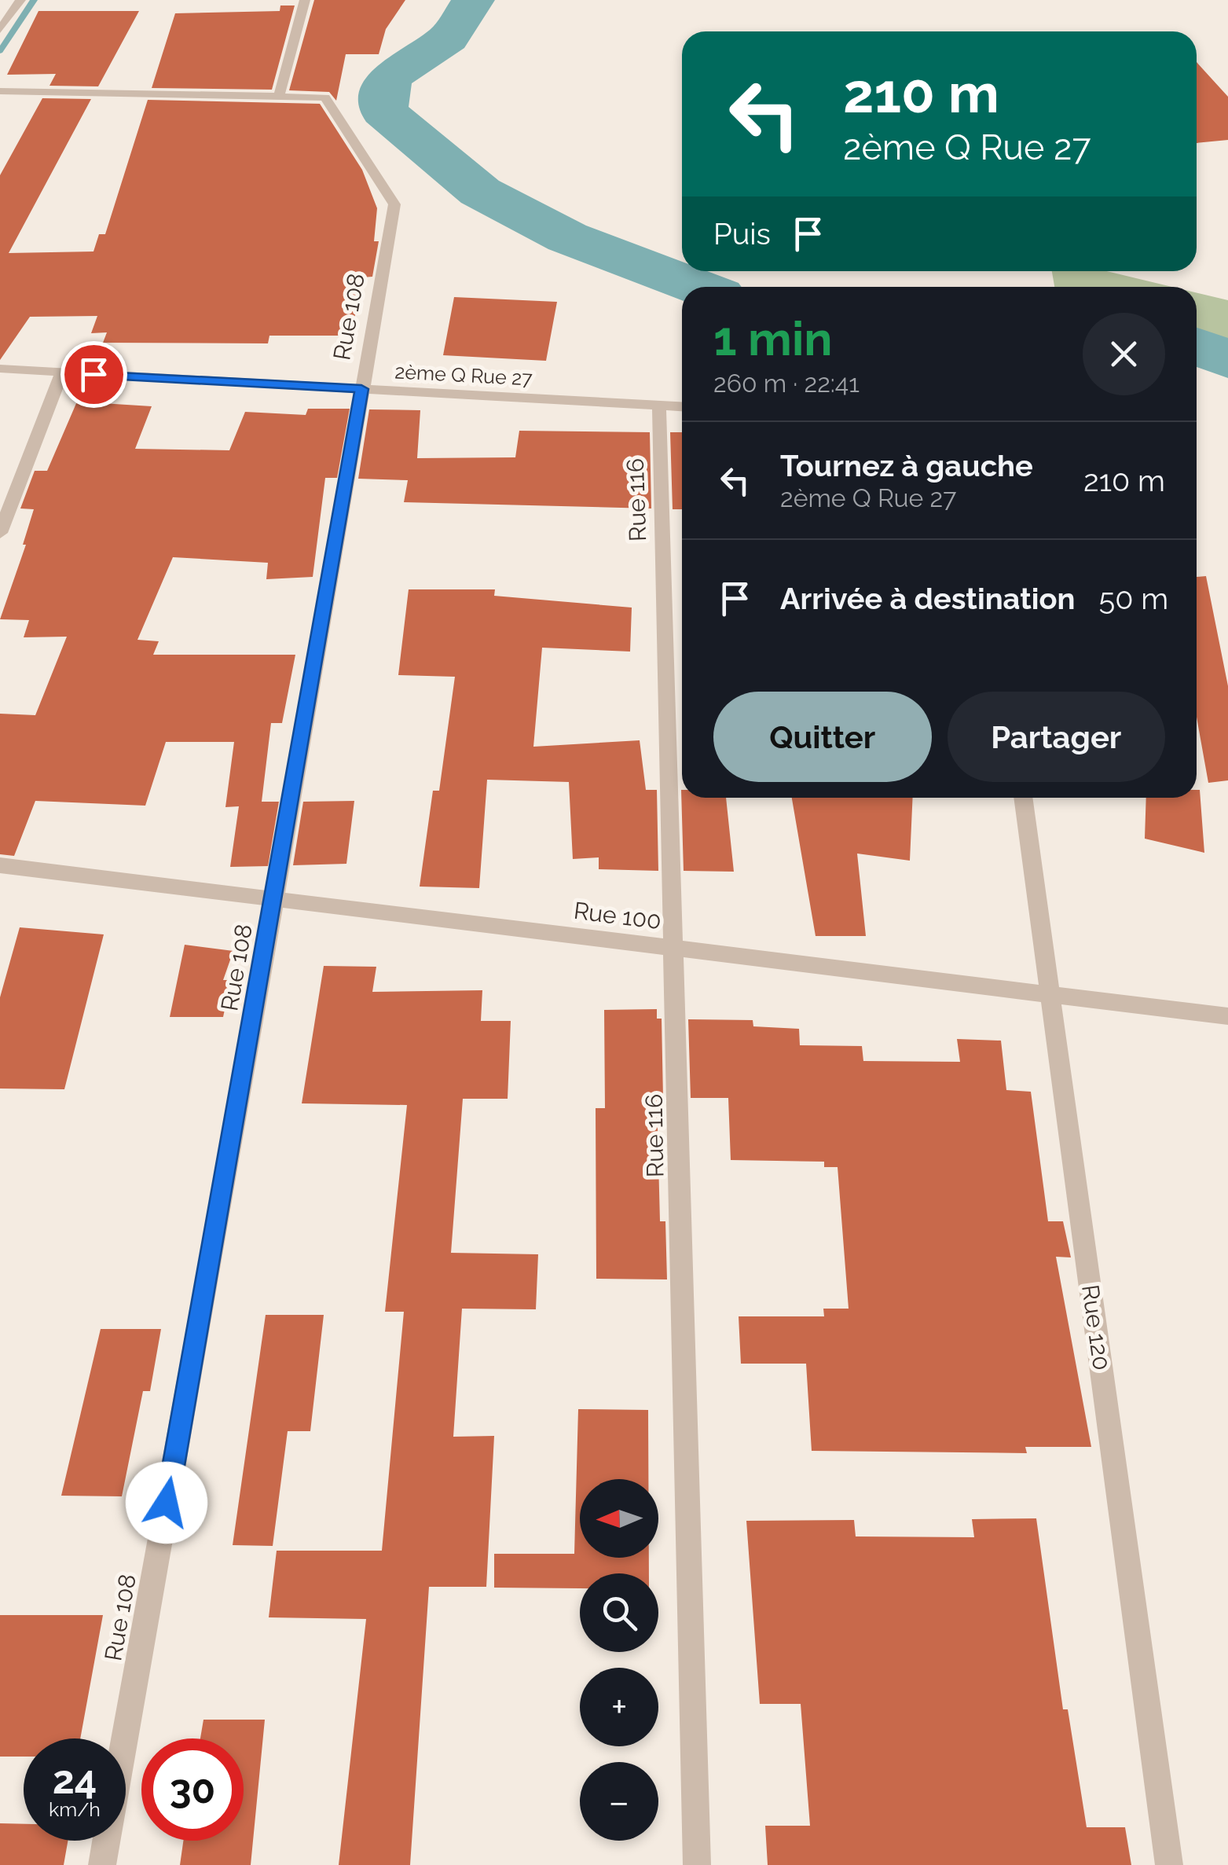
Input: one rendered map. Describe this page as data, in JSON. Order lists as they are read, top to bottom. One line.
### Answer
{"streets":{"street":["Rue 108","2ème Q Rue 27","Rue 116","Rue 100","Rue 120"]},"crossings":[["Rue 108","2ème Q Rue 27"],["Rue 108","Rue 100"],["2ème Q Rue 27","Rue 116"],["Rue 116","Rue 100"],["Rue 100","Rue 120"]],"north":"left","page":{"turn":["210 m","2ème Q Rue 27"],"then":"Puis","heading":["1 min","260 m · 22:41"],"list":[{"name":"Tournez à gauche","note":"2ème Q Rue 27","value":"210 m"},{"name":"Arrivée à destination","value":"50 m"}],"buttons":["Quitter","Partager"],"map_buttons":["+","−"],"speed":"24 km/h","limit":"30"}}
